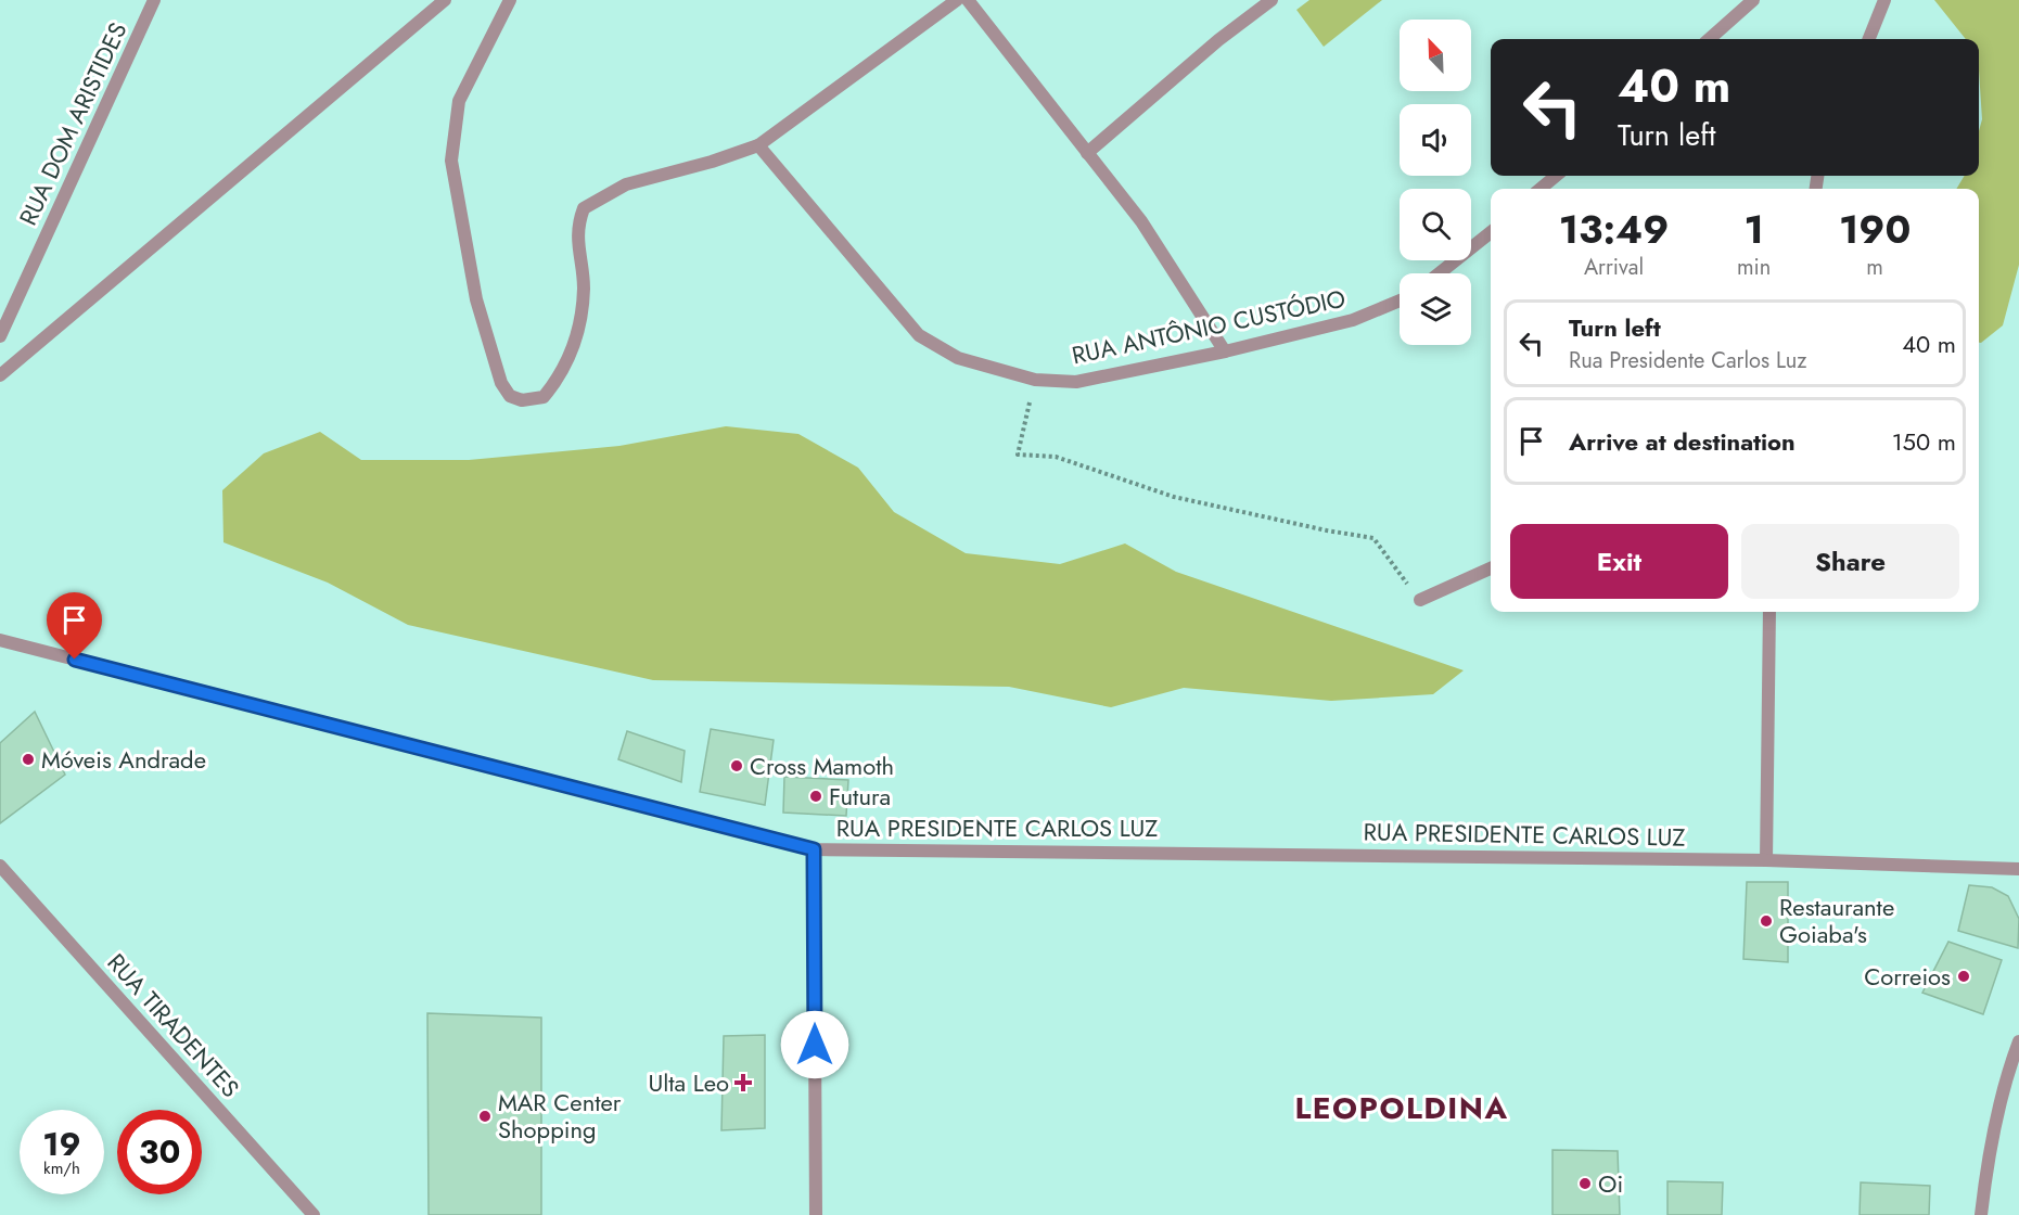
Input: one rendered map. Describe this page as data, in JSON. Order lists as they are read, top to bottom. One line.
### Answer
{"streets":{"street":["RUA DOM ARISTIDES","RUA ANTÔNIO CUSTÓDIO","RUA PRESIDENTE CARLOS LUZ","RUA TIRADENTES"]},"districts":["LEOPOLDINA"],"places":{"other":["Móveis Andrade","Cross Mamoth","Futura","Restaurante Goiaba's","Correios","MAR Center Shopping","Oi"],"health":["Ulta Leo"]},"north":"top left","page":{"turn":["40 m","Turn left"],"eta":["13:49","Arrival","1","min","190","m"],"list":[{"name":"Turn left","note":"Rua Presidente Carlos Luz","value":"40 m"},{"name":"Arrive at destination","value":"150 m"}],"buttons":["Exit","Share"],"speed":"19 km/h","limit":"30"}}
